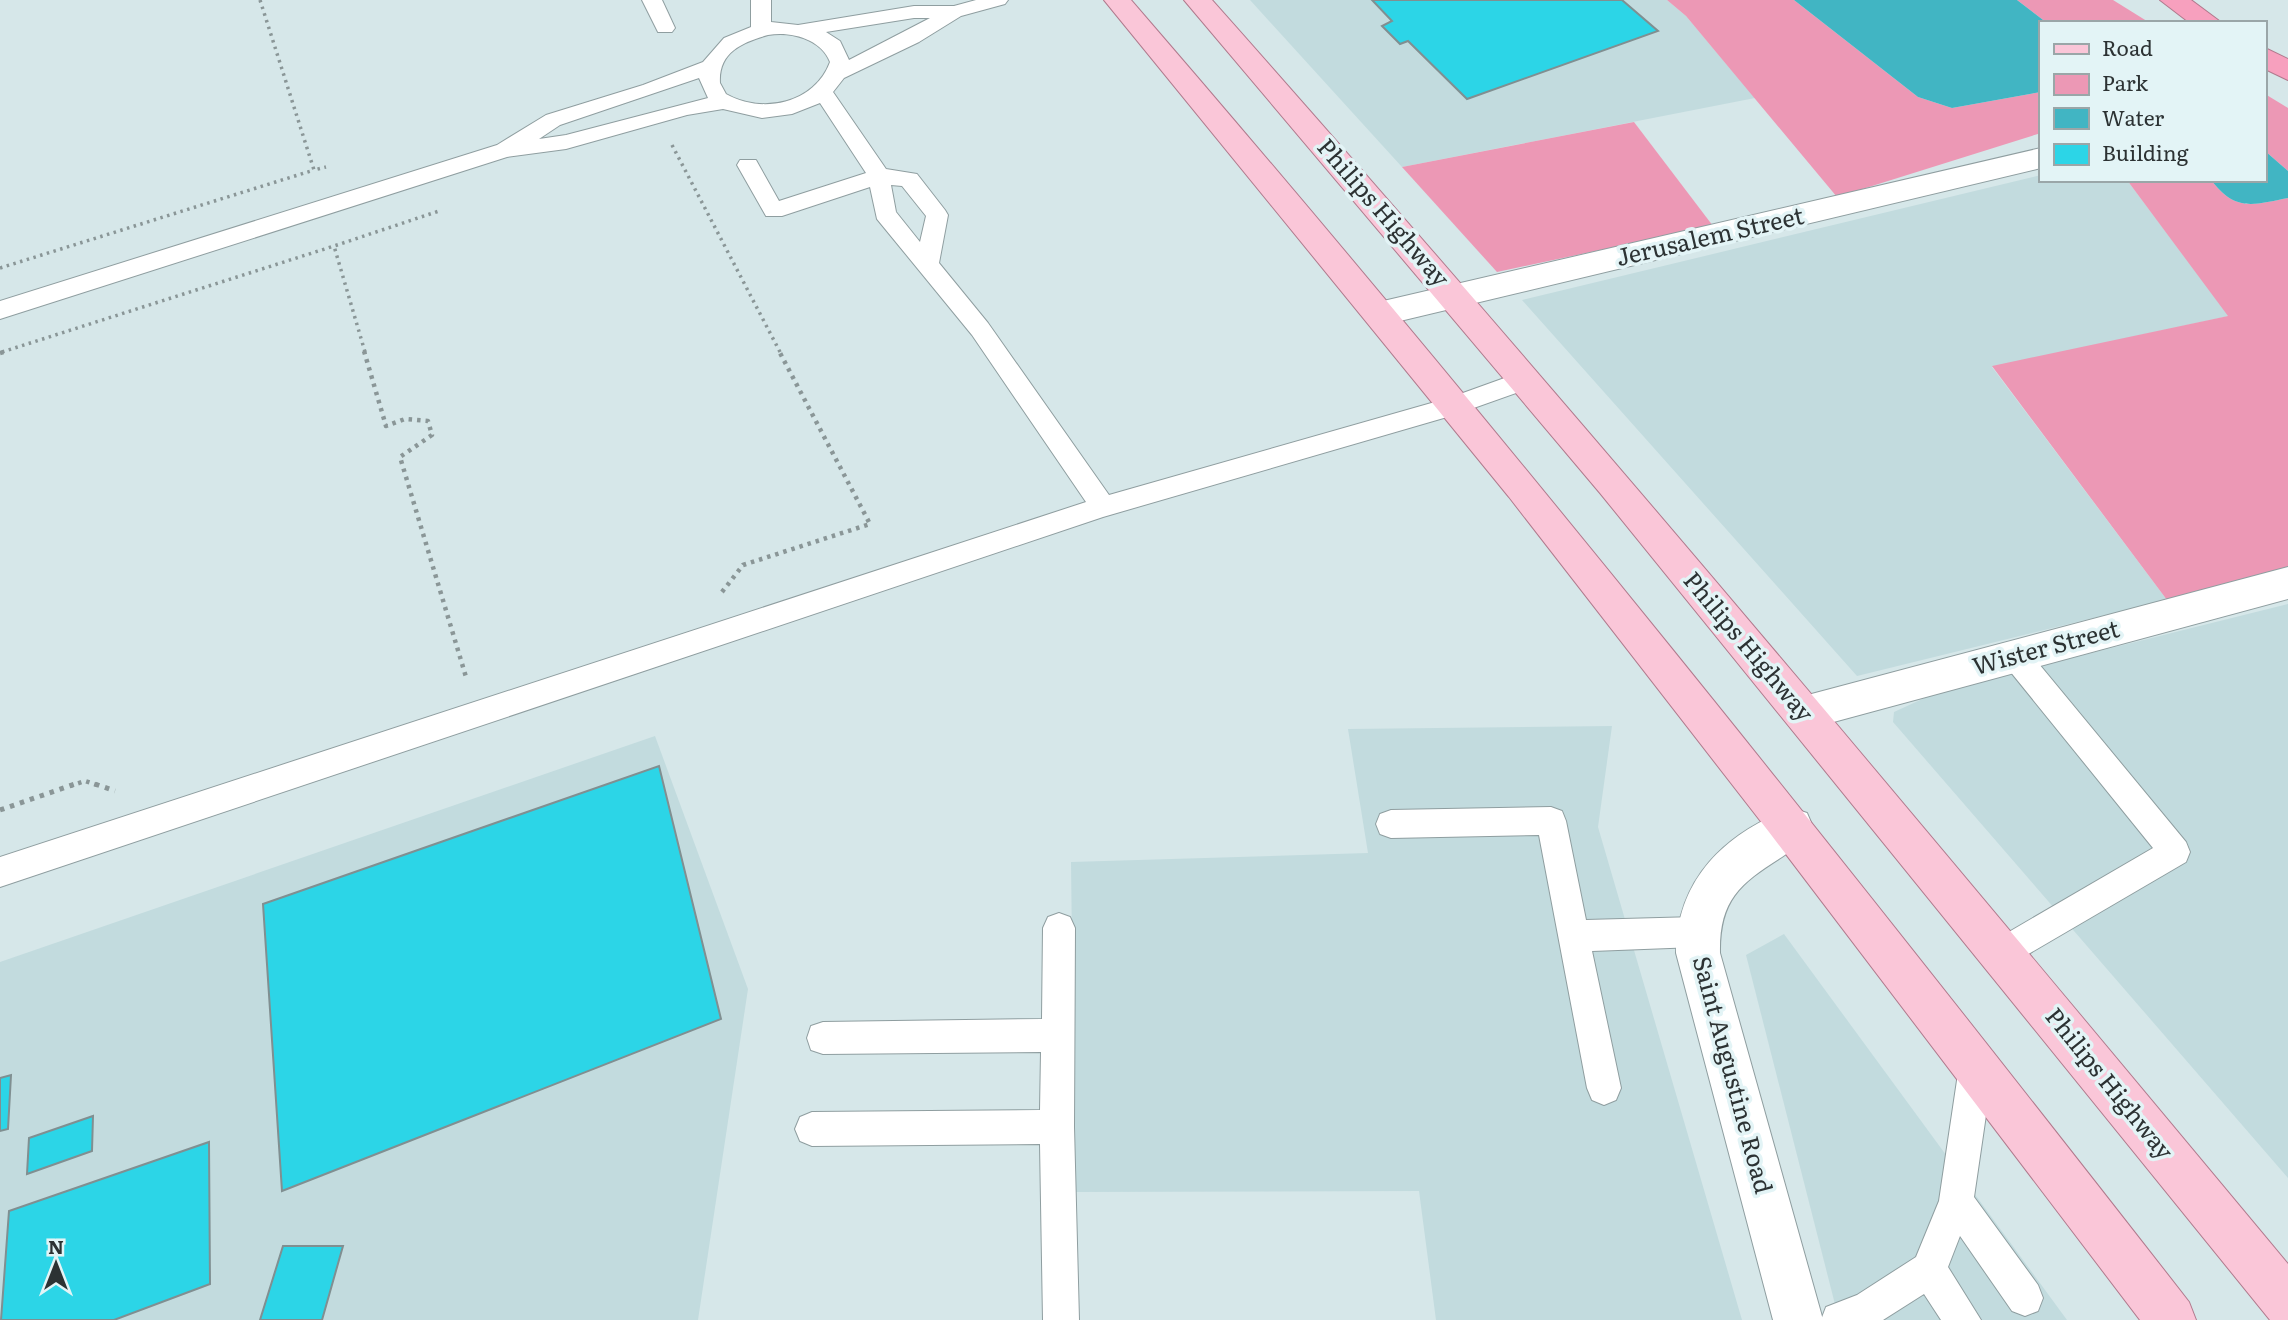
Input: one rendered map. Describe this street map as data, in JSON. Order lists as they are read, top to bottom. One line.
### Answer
{"streets":{"main road":["Philips Highway"],"street":["Jerusalem Street","Wister Street","Saint Augustine Road"]},"crossings":[["Philips Highway","Jerusalem Street"],["Philips Highway","Wister Street"]],"legend":["Road","Park","Water","Building"],"north":"top"}
